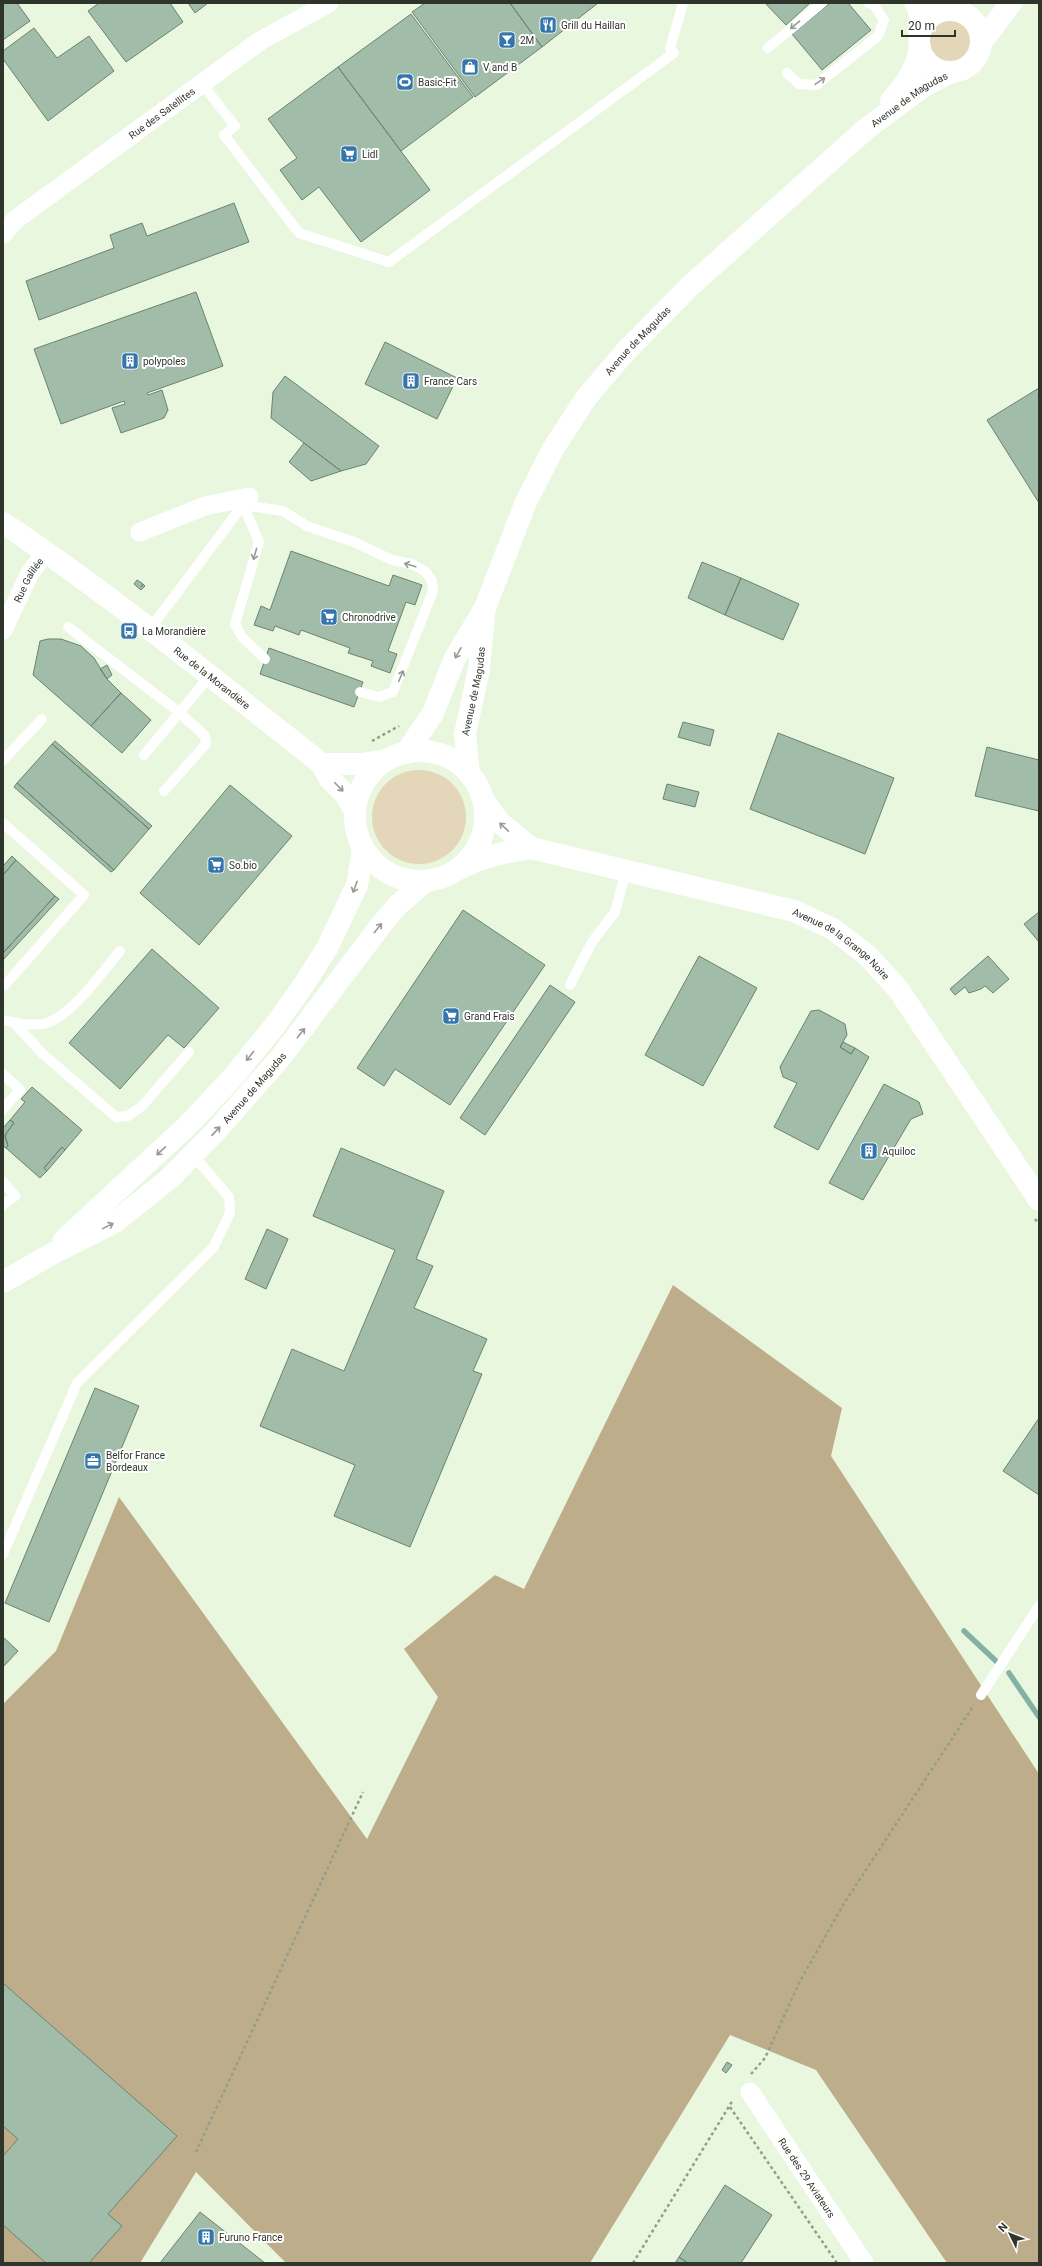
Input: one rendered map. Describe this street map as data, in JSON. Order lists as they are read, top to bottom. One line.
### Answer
{"streets":{"main road":["Avenue de Magudas","Rue de la Morandière","Avenue de la Grange Noire"],"street":["Rue des Satellites","Rue Galilée","Rue des 29 Aviateurs"]},"crossings":[["Avenue de Magudas","Rue de la Morandière"],["Avenue de Magudas","Avenue de la Grange Noire"],["Rue Galilée","Rue de la Morandière"],["Rue de la Morandière","Avenue de la Grange Noire"]],"places":{"restaurant":["Grill du Haillan"],"bar":["2M"],"shop":["V and B"],"sports":["Basic-Fit"],"supermarket":["Lidl","Chronodrive","So.bio","Grand Frais"],"building":["polypoles","France Cars","Aquiloc","Furuno France"],"bus stop":["La Morandière"],"office":["Belfor France Bordeaux"]},"scale_bar":"20 m","north":"top left"}
